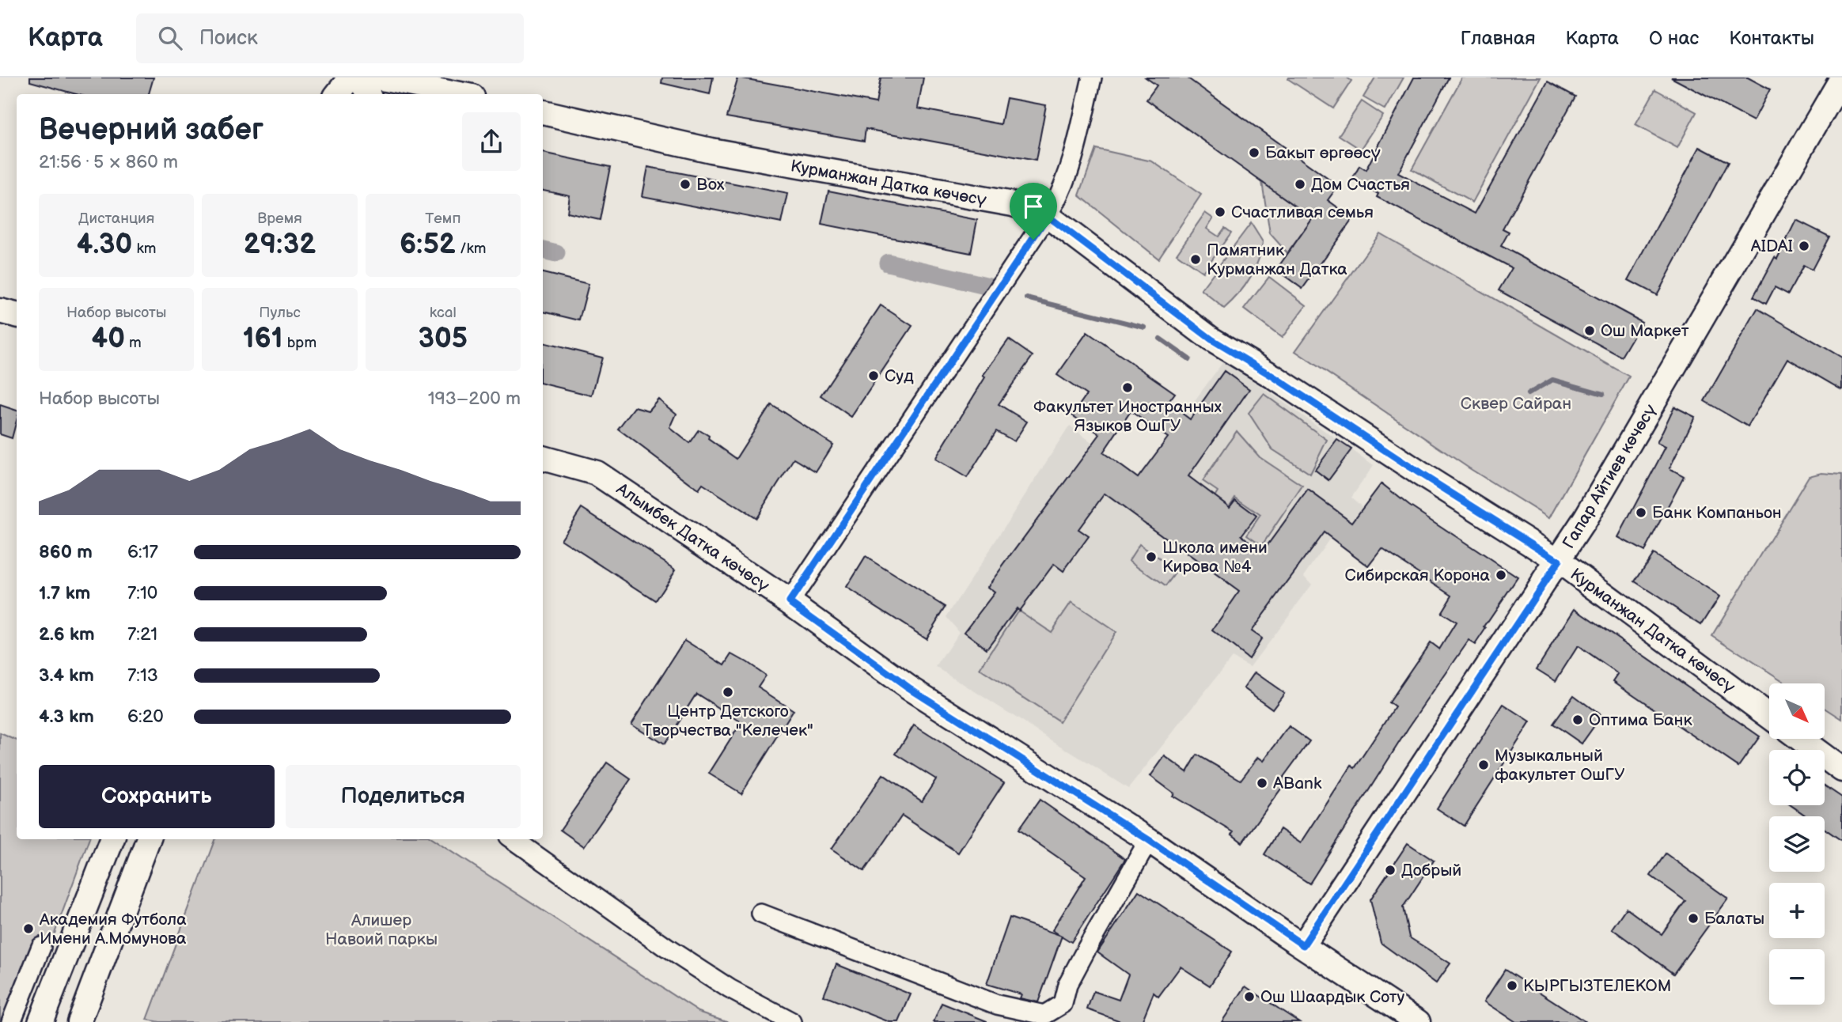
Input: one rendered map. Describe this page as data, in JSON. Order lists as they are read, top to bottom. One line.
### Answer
{"streets":{"main road":["Курманжан Датка көчөсү","Гапар Айтиев көчөсү","Алымбек Датка көчөсү"]},"crossings":[["Курманжан Датка көчөсү","Гапар Айтиев көчөсү"],["Гапар Айтиев көчөсү","Алымбек Датка көчөсү"]],"parks":["Сквер Сайран","Алишер Навоий паркы"],"places":["Бакыт өргөөсү","Box","Дом Счастья","Счастливая семья","AIDAI","Памятник Курманжан Датка","Ош Маркет","Суд","Факультет Иностранных Языков ОшГУ","Банк Компаньон","Школа имени Кирова №4","Сибирская Корона","Центр Детского Творчества \"Келечек\"","Оптима Банк","Музыкальный факультет ОшГУ","ABank","Добрый","Балаты","Академия Футбола Имени А.Момунова","КЫРГЫЗТЕЛЕКОМ","Ош Шаардык Соту"],"north":"bottom right","page":{"header":"Карта","search":"Поиск","nav":["Главная","Карта","О нас","Контакты"],"heading":["Вечерний забег","21:56 · 5 × 860 m"],"stats":[["Дистанция","4.30 km"],["Время","29:32"],["Темп","6:52 /km"],["Набор высоты","40 m"],["Пульс","161 bpm"],["kcal","305"]],"chart":["Набор высоты","193–200 m"],"list":[{"name":"860 m","note":"6:17"},{"name":"1.7 km","note":"7:10"},{"name":"2.6 km","note":"7:21"},{"name":"3.4 km","note":"7:13"},{"name":"4.3 km","note":"6:20"}],"map_buttons":["+","−"],"buttons":["Сохранить","Поделиться"]}}
